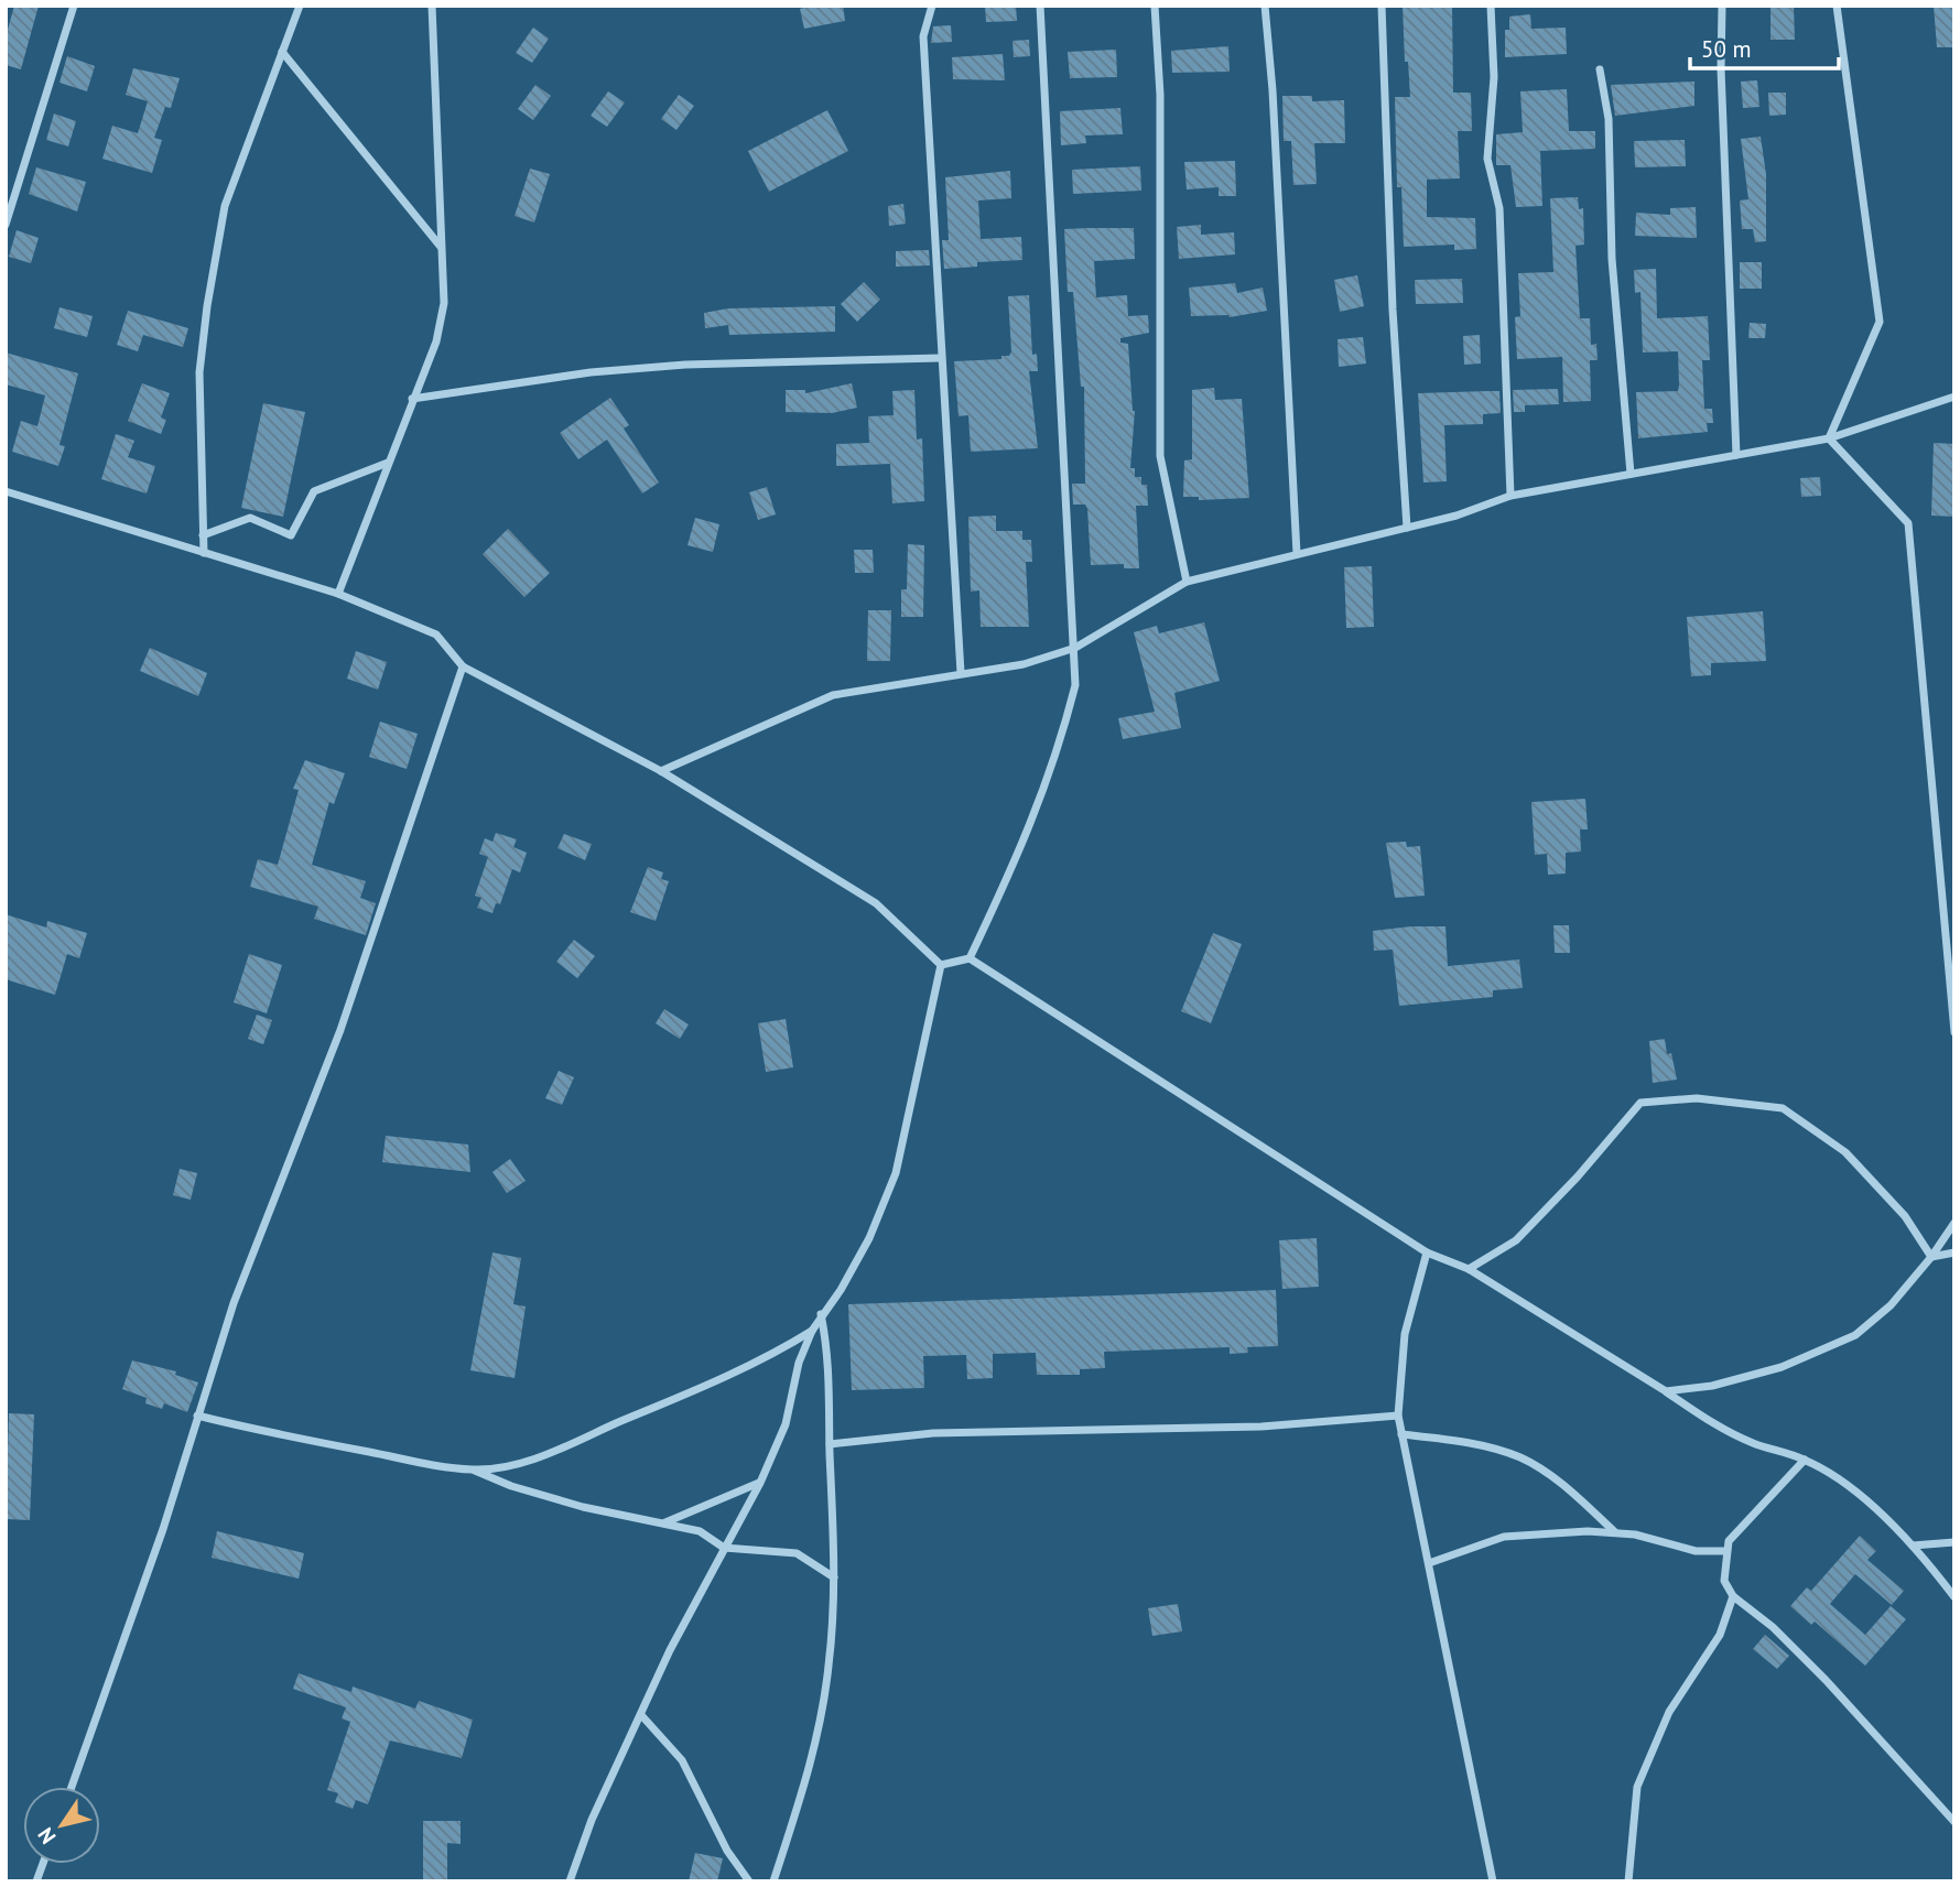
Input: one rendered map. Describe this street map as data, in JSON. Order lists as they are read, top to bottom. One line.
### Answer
{"scale_bar":"50 m","north":"bottom left"}
